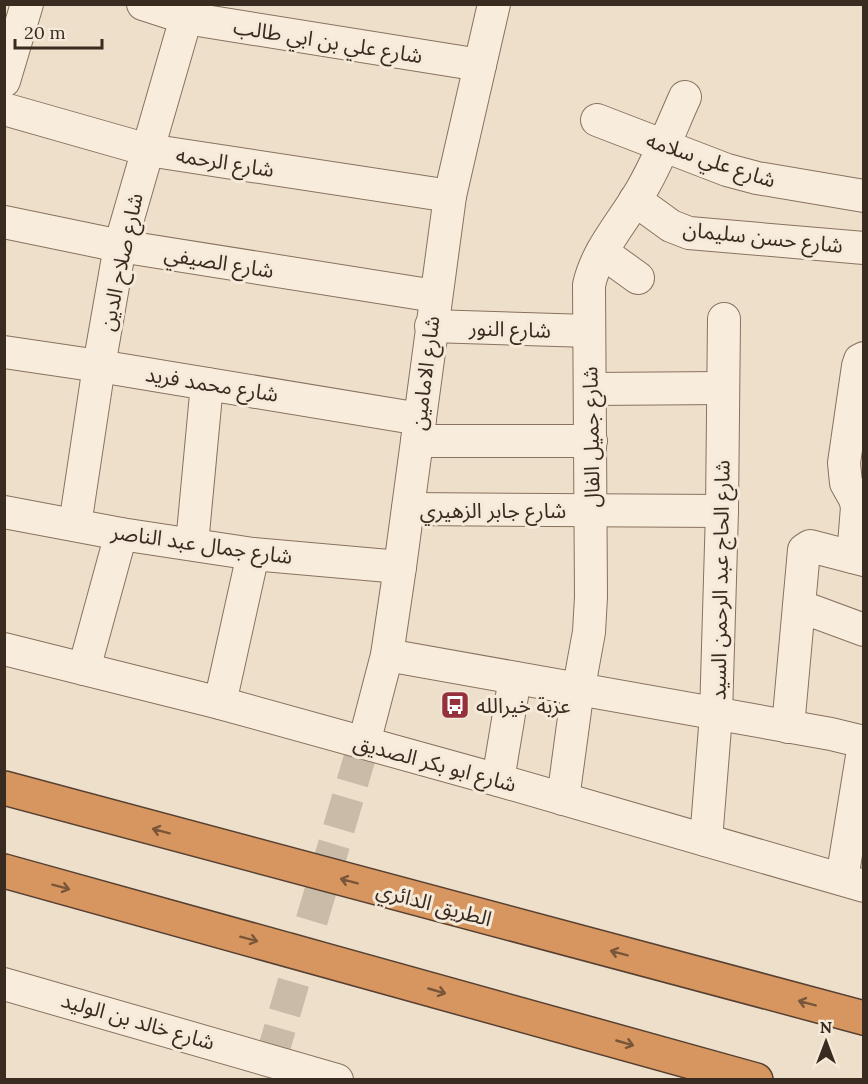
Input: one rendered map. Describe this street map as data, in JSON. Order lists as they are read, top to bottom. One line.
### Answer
{"streets":{"highway":["الطريق الدائري"],"street":["شارع علي بن ابي طالب","شارع علي سلامه","شارع الرحمه","شارع حسن سليمان","شارع صلاح الدين","شارع الصيفي","شارع النور","شارع الامامين","شارع محمد فريد","شارع جميل الفال","شارع جابر الزهيري","شارع جمال عبد الناصر","شارع الحاج عبد الرحمن السيد","شارع ابو بكر الصديق","شارع خالد بن الوليد"]},"crossings":[["شارع علي بن ابي طالب","شارع صلاح الدين"],["شارع علي بن ابي طالب","شارع الامامين"],["شارع علي سلامه","شارع جميل الفال"],["شارع الرحمه","شارع صلاح الدين"],["شارع الرحمه","شارع الامامين"],["شارع حسن سليمان","شارع جميل الفال"],["شارع صلاح الدين","شارع الصيفي"],["شارع صلاح الدين","شارع محمد فريد"],["شارع صلاح الدين","شارع جمال عبد الناصر"],["شارع الصيفي","شارع النور"],["شارع الصيفي","شارع الامامين"],["شارع النور","شارع الامامين"],["شارع النور","شارع جميل الفال"],["شارع الامامين","شارع محمد فريد"],["شارع الامامين","شارع جابر الزهيري"],["شارع الامامين","شارع جمال عبد الناصر"],["شارع الامامين","شارع ابو بكر الصديق"],["شارع محمد فريد","شارع جميل الفال"],["شارع جميل الفال","شارع جابر الزهيري"],["شارع جميل الفال","شارع ابو بكر الصديق"],["شارع جابر الزهيري","شارع الحاج عبد الرحمن السيد"],["شارع الحاج عبد الرحمن السيد","شارع ابو بكر الصديق"]],"places":{"bus stop":["عزبة خيرالله"]},"scale_bar":"20 m","north":"top"}
